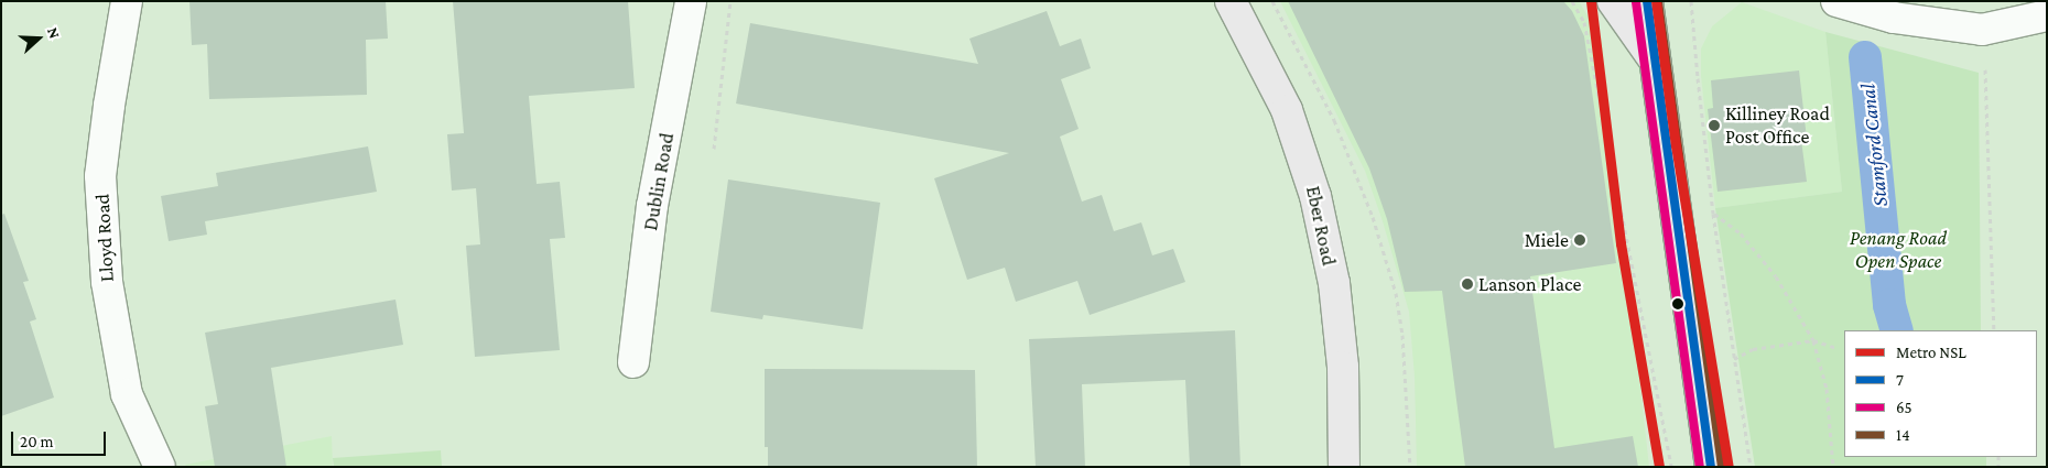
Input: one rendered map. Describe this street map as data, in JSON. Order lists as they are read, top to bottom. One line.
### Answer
{"streets":{"main road":["Eber Road"],"street":["Dublin Road","Lloyd Road"]},"water":["Stamford Canal"],"parks":["Penang Road Open Space"],"places":["Killiney Road Post Office","Miele","Lanson Place"],"lines":["metro line NSL","transit line 7","transit line 14","transit line 65"],"legend":["Metro NSL","7","65","14"],"scale_bar":"20 m","north":"right"}
